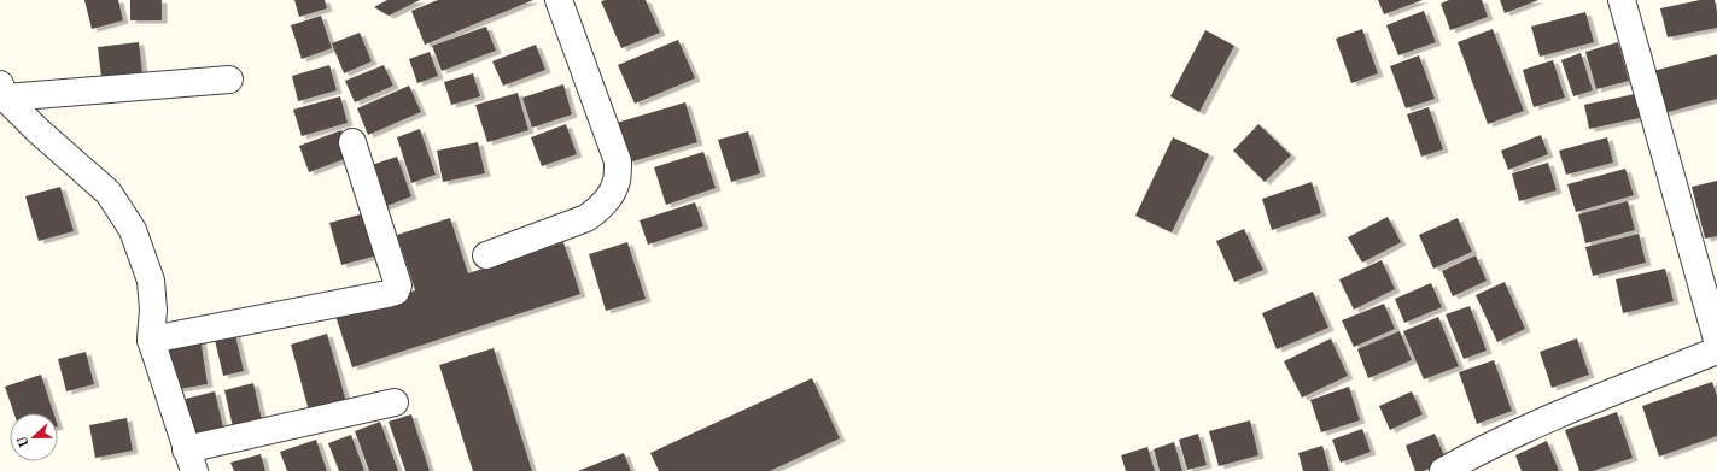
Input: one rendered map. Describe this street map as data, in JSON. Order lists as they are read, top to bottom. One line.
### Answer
{"north":"left"}
